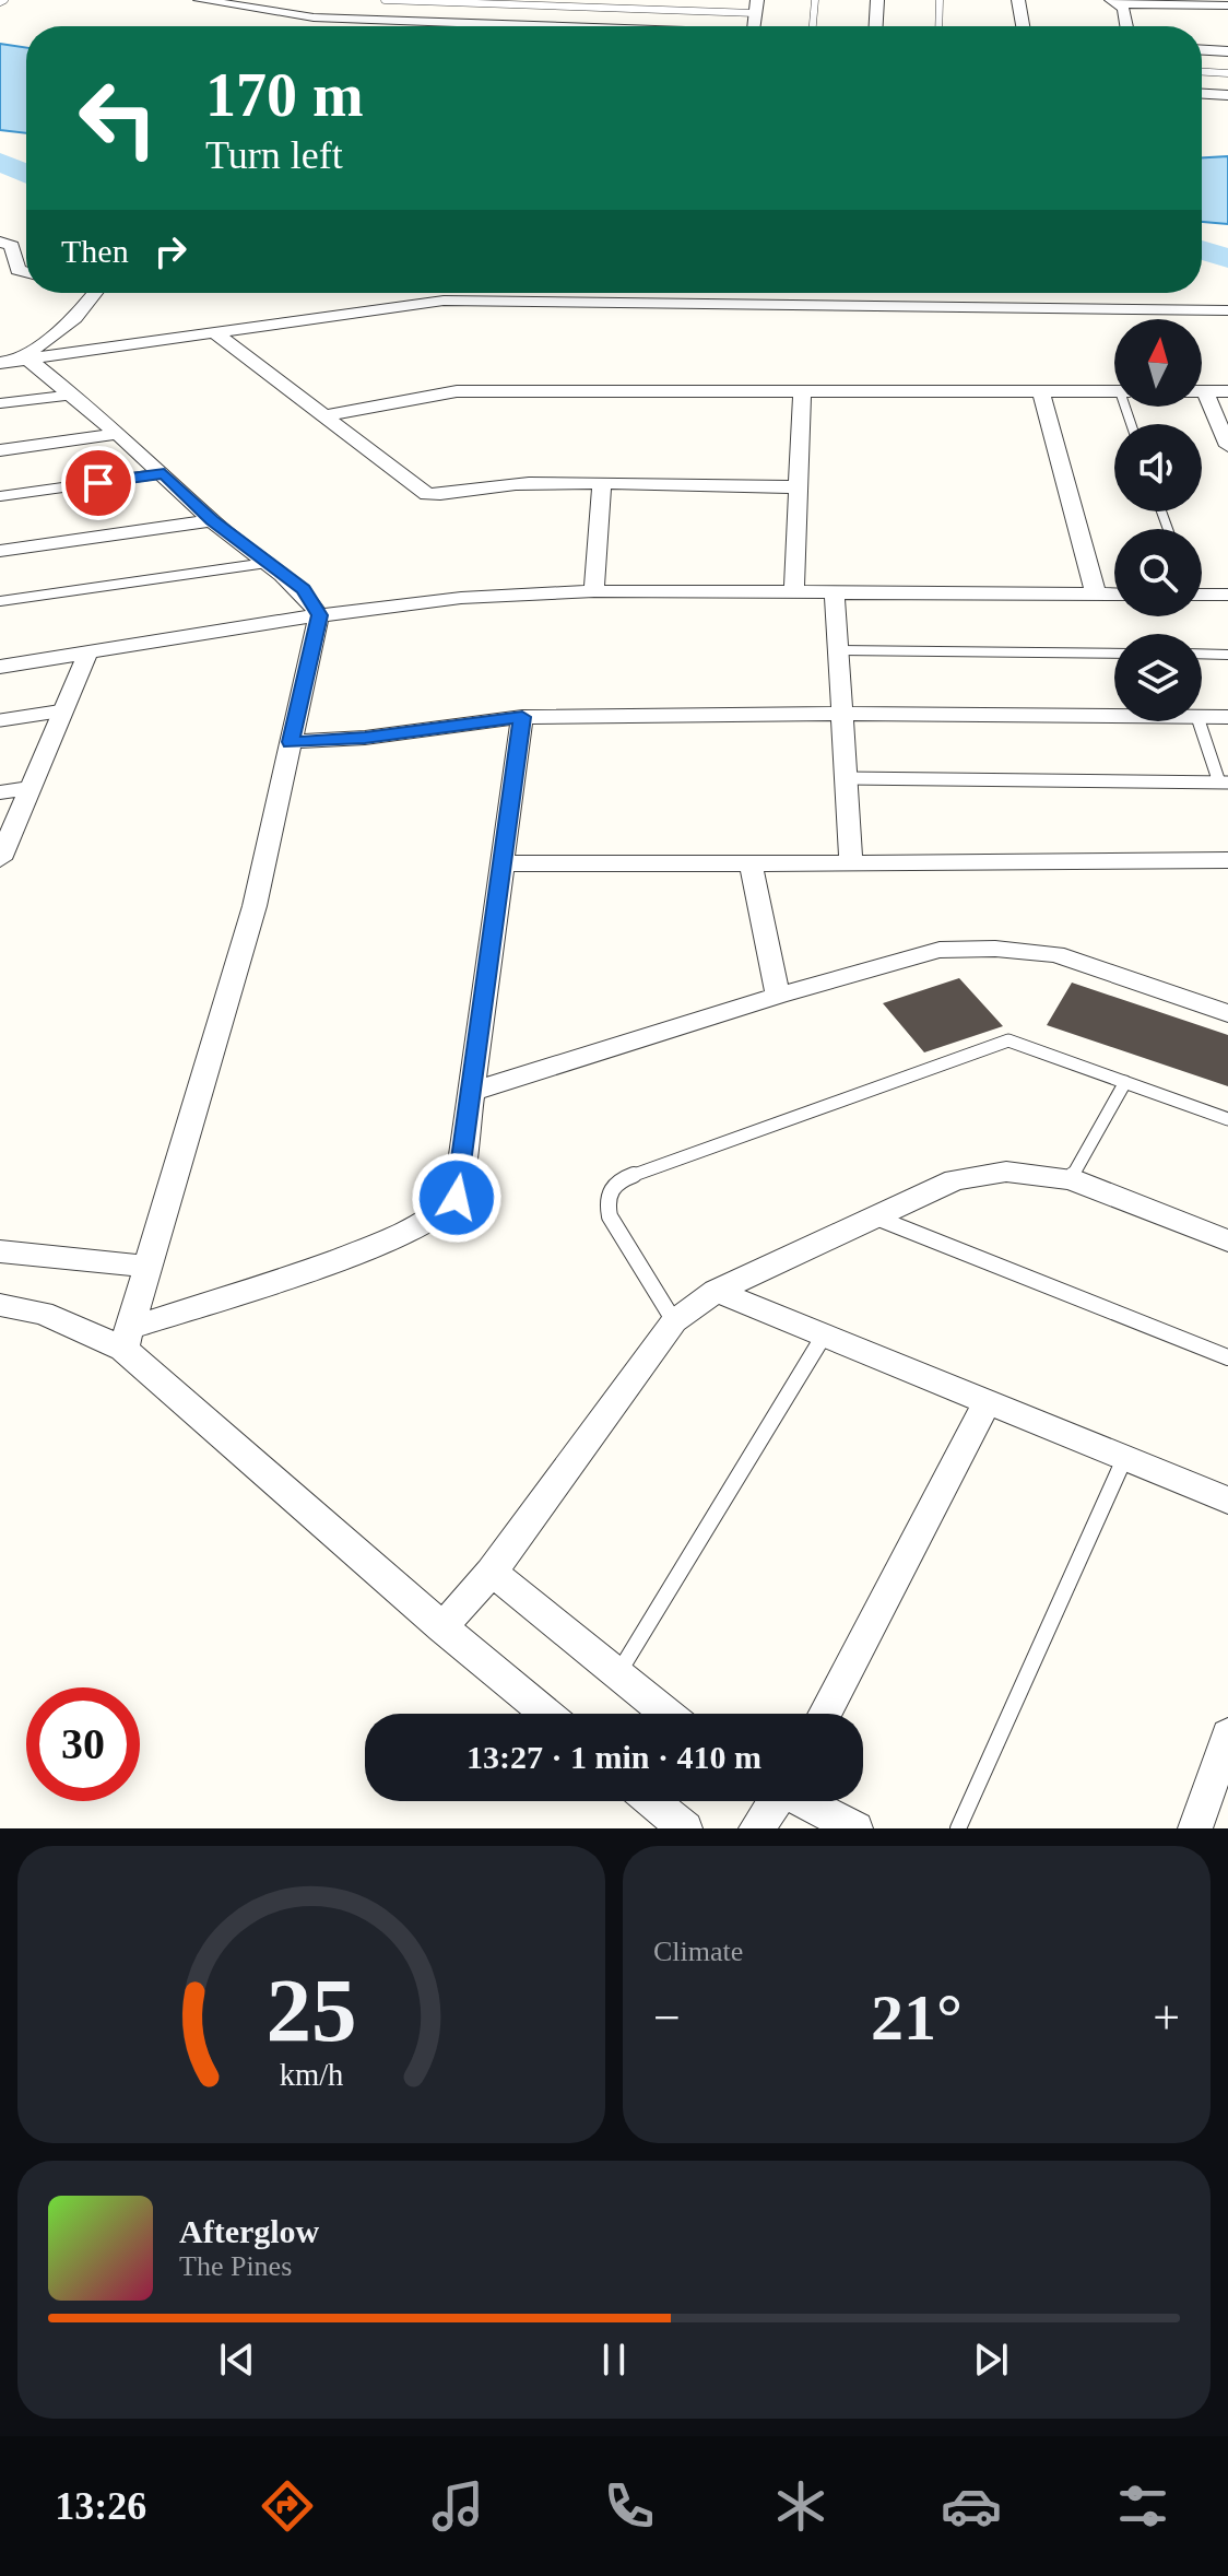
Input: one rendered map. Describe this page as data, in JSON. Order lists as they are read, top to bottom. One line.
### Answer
{"north":"top","page":{"turn":["170 m","Turn left"],"then":"Then","limit":"30","trip":"13:27 · 1 min · 410 m","tile":"Climate","heat":["−","21°","+"],"song":["Afterglow","The Pines"],"tabs":"13:26","gauge":["25","km/h"]}}
